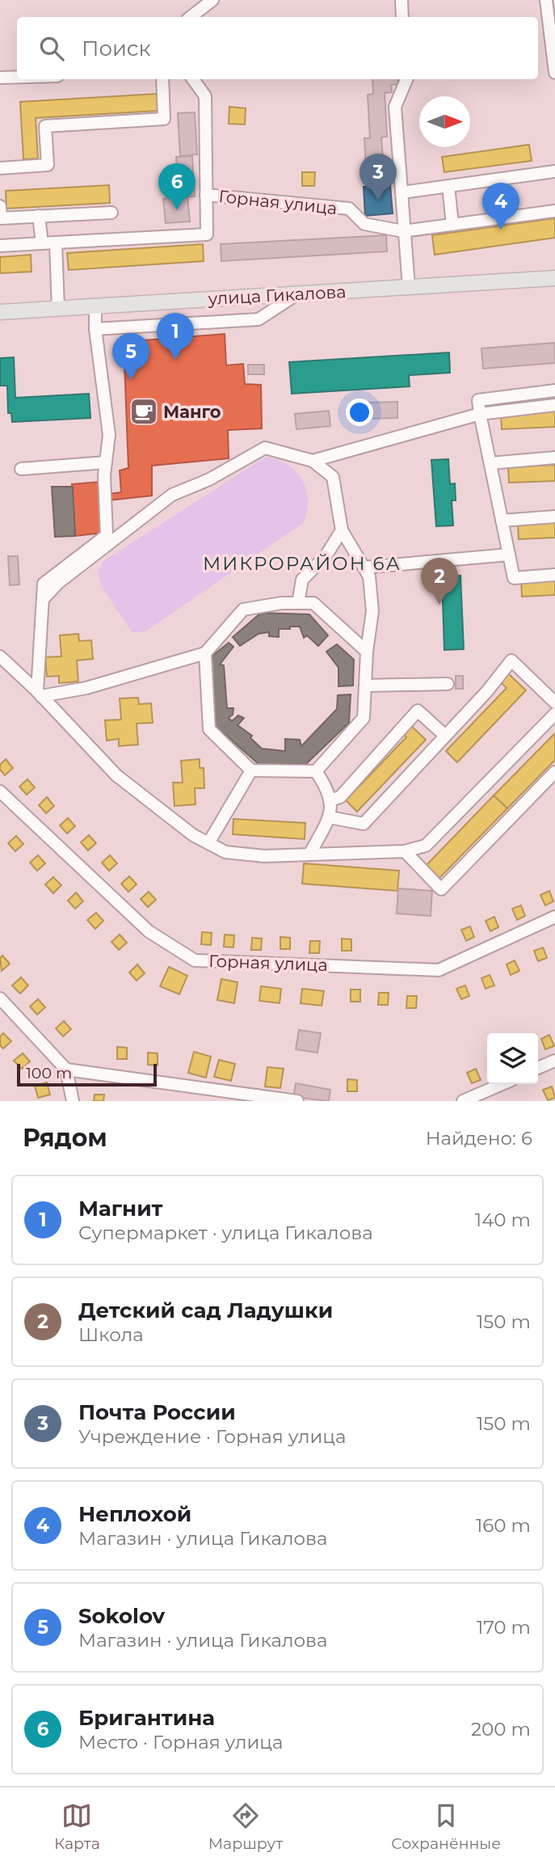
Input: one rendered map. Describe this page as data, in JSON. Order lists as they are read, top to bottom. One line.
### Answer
{"streets":{"main road":["улица Гикалова"],"street":["Горная улица"]},"districts":["МИКРОРАЙОН 6А"],"places":{"cafe":["Манго"]},"scale_bar":"100 m","north":"right","page":{"search":"Поиск","pins":["3","6","4","1","5","2"],"scale":"100 m","heading":["Рядом","Найдено: 6"],"list":[{"mark":"1","name":"Магнит","note":"Супермаркет · улица Гикалова","value":"140 m"},{"mark":"2","name":"Детский сад Ладушки","note":"Школа","value":"150 m"},{"mark":"3","name":"Почта России","note":"Учреждение · Горная улица","value":"150 m"},{"mark":"4","name":"Неплохой","note":"Магазин · улица Гикалова","value":"160 m"},{"mark":"5","name":"Sokolov","note":"Магазин · улица Гикалова","value":"170 m"},{"mark":"6","name":"Бригантина","note":"Место · Горная улица","value":"200 m"}],"nav":["Карта","Маршрут","Сохранённые"]}}
